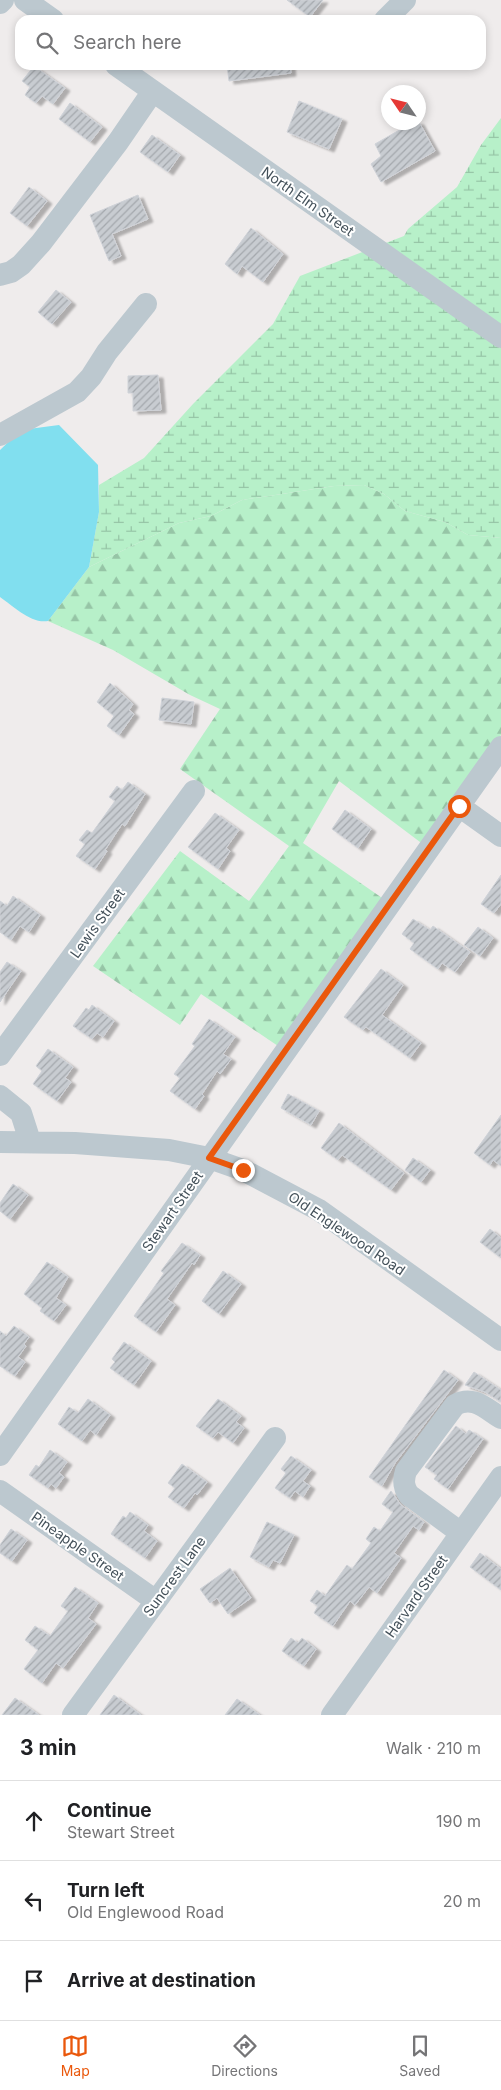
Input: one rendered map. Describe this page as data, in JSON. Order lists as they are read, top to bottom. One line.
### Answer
{"streets":{"street":["North Elm Street","Lewis Street","Stewart Street","Old Englewood Road","Pineapple Street","Suncrest Lane","Harvard Street"]},"crossings":[["Stewart Street","Old Englewood Road"],["Pineapple Street","Suncrest Lane"]],"north":"top left","page":{"search":"Search here","heading":["3 min","Walk · 210 m"],"list":[["Continue","Stewart Street","190 m"],["Turn left","Old Englewood Road","20 m"],"Arrive at destination"],"nav":["Map","Directions","Saved"]}}
